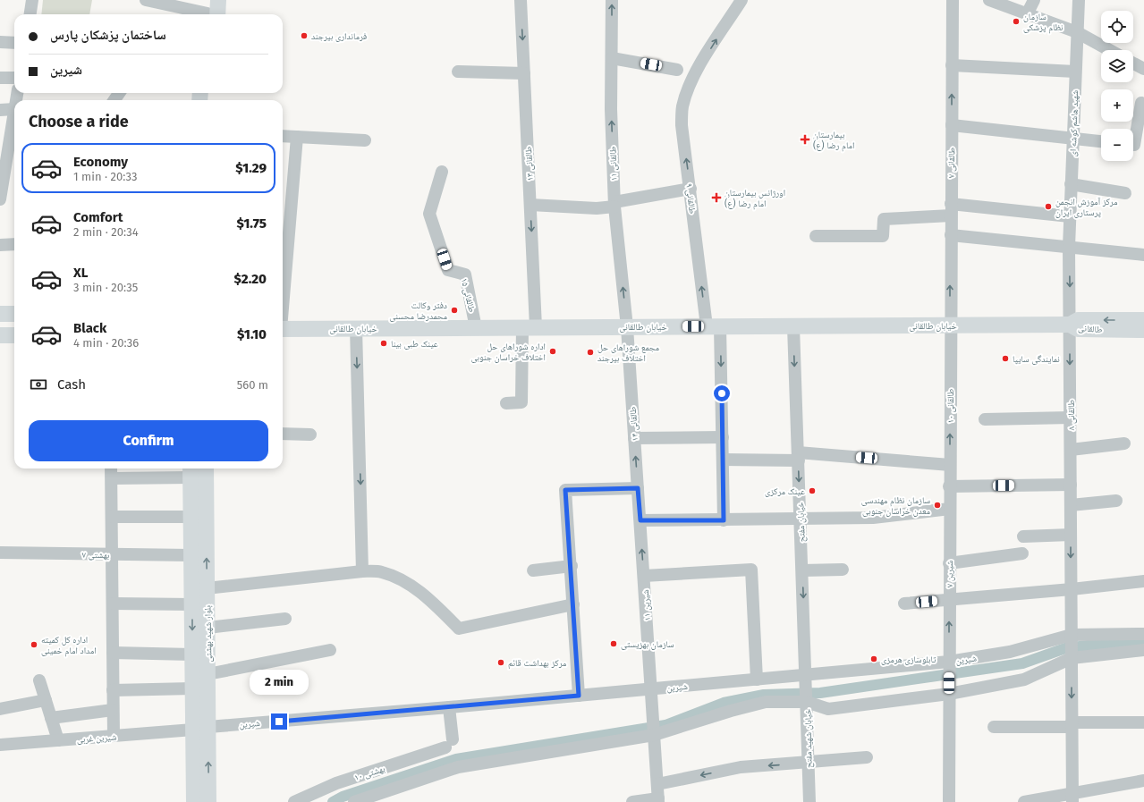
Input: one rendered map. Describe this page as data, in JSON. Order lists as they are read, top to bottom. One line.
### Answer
{"streets":{"main road":["خیابان طالقانی","طالقانی","بلوار شهید بهشتی"],"street":["شهید هاشم کوشه ای","طالقانی ۷","طالقانی ۱۳","طالقانی ۱۱","طالقانی ۹","طالقانی ۱۵","طالقانی ۱۰","طالقانی ۸","طالقانی ۱۴","خیابان مفتح","بهشتی ۷","شیرین ۷","شیرین ۱۱","شیرین","شیرین غربی","خیابان شهید مفتح","بهشتی ۱۰"]},"crossings":[["شهید هاشم کوشه ای","طالقانی ۸"],["طالقانی ۷","خیابان طالقانی"],["طالقانی ۷","طالقانی ۱۰"],["طالقانی ۱۳","خیابان طالقانی"],["طالقانی ۱۱","خیابان طالقانی"],["طالقانی ۱۱","طالقانی ۱۴"],["طالقانی ۹","خیابان طالقانی"],["طالقانی ۱۵","خیابان طالقانی"],["خیابان طالقانی","طالقانی"],["خیابان طالقانی","طالقانی ۱۰"],["خیابان طالقانی","طالقانی ۸"],["خیابان طالقانی","طالقانی ۱۴"],["خیابان طالقانی","خیابان مفتح"],["طالقانی","طالقانی ۸"],["طالقانی ۱۰","شیرین ۷"],["طالقانی ۸","شیرین"],["طالقانی ۱۴","شیرین ۱۱"],["خیابان مفتح","شیرین"],["خیابان مفتح","خیابان شهید مفتح"],["بهشتی ۷","بلوار شهید بهشتی"],["شیرین ۷","شیرین"],["شیرین ۱۱","شیرین"],["بلوار شهید بهشتی","شیرین"],["بلوار شهید بهشتی","شیرین غربی"],["شیرین","شیرین غربی"],["شیرین","خیابان شهید مفتح"],["شیرین","بهشتی ۱۰"]],"one_way":["طالقانی ۷","طالقانی ۱۳","طالقانی ۱۱","طالقانی ۱۰","طالقانی ۸","خیابان مفتح"],"places":{"other":["سازمان نظام پزشکی","فرمانداری بیرجند","مرکز آموزش انجمن پرستاری ایران","دفتر وکالت محمدرضا محسنی","عینک طبی بینا","اداره شوراهای حل اختلاف خراسان جنوبی","مجمع شوراهای حل اختلاف بیرجند","نمایندگی سایپا","عینک مرکزی","سازمان نظام مهندسی معدن خراسان جنوبی","سازمان بهزیستی","اداره کل کمیته امداد امام خمینی","تابلوسازی هرمزی","مرکز بهداشت قائم"],"health":["بیمارستان امام رضا (ع)","اورژانس بیمارستان امام رضا (ع)"]},"page":{"map_buttons":["+","−"],"banner":["ساختمان پزشکان پارس","شیرین"],"heading":"Choose a ride","list":[{"name":"Economy","note":"1 min · 20:33","value":"$1.29"},{"name":"Comfort","note":"2 min · 20:34","value":"$1.75"},{"name":"XL","note":"3 min · 20:35","value":"$2.20"},{"name":"Black","note":"4 min · 20:36","value":"$1.10"}],"pay":["Cash","560 m"],"buttons":"Confirm","bubble":"2 min"}}
